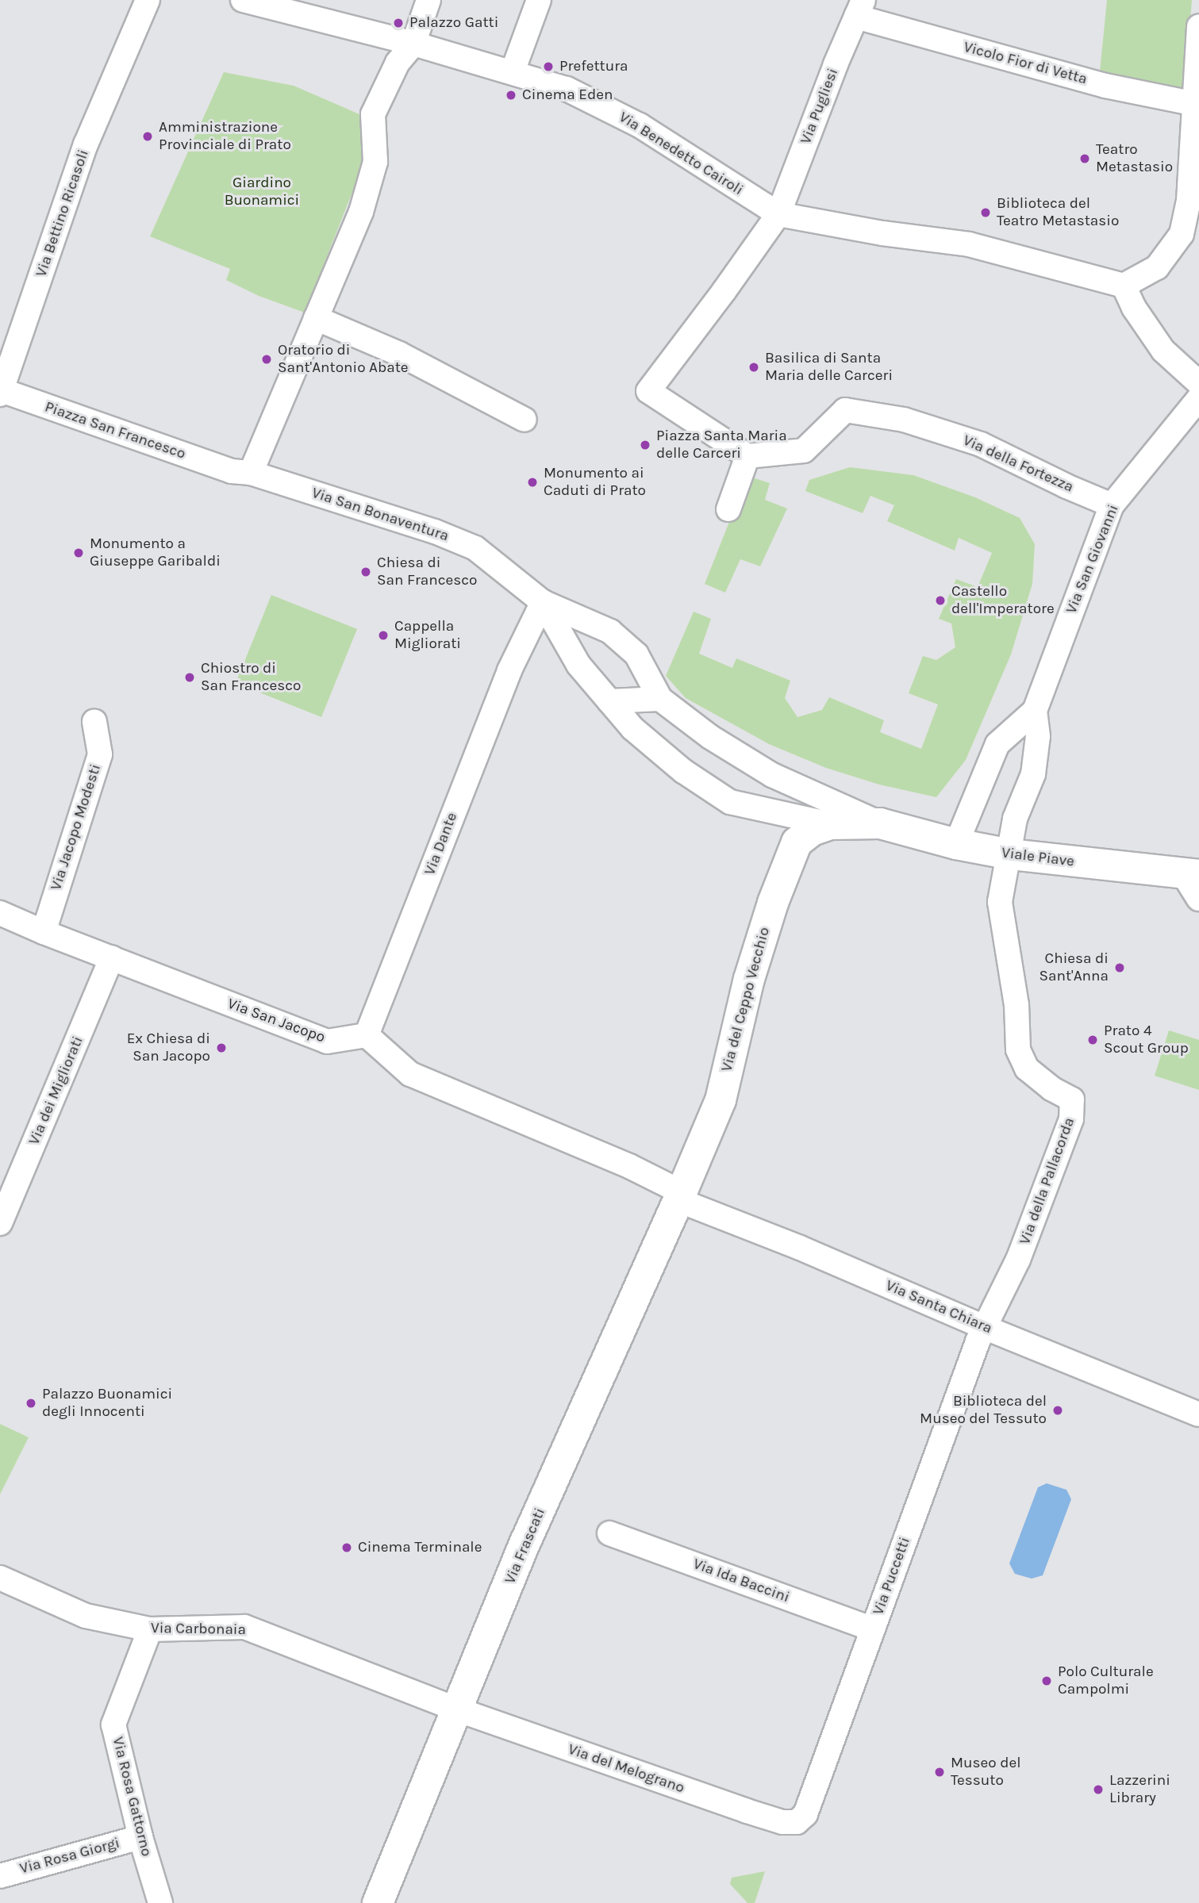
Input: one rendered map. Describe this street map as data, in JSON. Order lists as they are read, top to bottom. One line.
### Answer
{"streets":{"street":["Vicolo Fior di Vetta","Via Pugliesi","Via Benedetto Cairoli","Via Bettino Ricasoli","Piazza San Francesco","Via della Fortezza","Via San Bonaventura","Via San Giovanni","Via Jacopo Modesti","Via Dante","Viale Piave","Via del Ceppo Vecchio","Via San Jacopo","Via dei Migliorati","Via della Pallacorda","Via Santa Chiara","Via Frascati","Via Puccetti","Via Ida Baccini","Via Carbonaia","Via del Melograno","Via Rosa Gattorno","Via Rosa Giorgi"]},"crossings":[["Vicolo Fior di Vetta","Via Pugliesi"],["Via Pugliesi","Via Benedetto Cairoli"],["Via Pugliesi","Via della Fortezza"],["Via Bettino Ricasoli","Piazza San Francesco"],["Piazza San Francesco","Via San Bonaventura"],["Via della Fortezza","Via San Giovanni"],["Via San Bonaventura","Via Dante"],["Via San Bonaventura","Viale Piave"],["Via San Giovanni","Viale Piave"],["Via San Giovanni","Via della Pallacorda"],["Via Jacopo Modesti","Via San Jacopo"],["Via Dante","Viale Piave"],["Via Dante","Via San Jacopo"],["Viale Piave","Via del Ceppo Vecchio"],["Viale Piave","Via della Pallacorda"],["Via del Ceppo Vecchio","Via Santa Chiara"],["Via del Ceppo Vecchio","Via Frascati"],["Via San Jacopo","Via dei Migliorati"],["Via della Pallacorda","Via Santa Chiara"],["Via della Pallacorda","Via Puccetti"],["Via Santa Chiara","Via Frascati"],["Via Santa Chiara","Via Puccetti"],["Via Frascati","Via Carbonaia"],["Via Frascati","Via del Melograno"],["Via Puccetti","Via Ida Baccini"],["Via Puccetti","Via del Melograno"],["Via Carbonaia","Via del Melograno"],["Via Carbonaia","Via Rosa Gattorno"],["Via Rosa Gattorno","Via Rosa Giorgi"]],"parks":["Giardino Buonamici"],"places":["Palazzo Gatti","Prefettura","Cinema Eden","Amministrazione Provinciale di Prato","Teatro Metastasio","Biblioteca del Teatro Metastasio","Oratorio di Sant'Antonio Abate","Basilica di Santa Maria delle Carceri","Piazza Santa Maria delle Carceri","Monumento ai Caduti di Prato","Monumento a Giuseppe Garibaldi","Chiesa di San Francesco","Castello dell'Imperatore","Cappella Migliorati","Chiostro di San Francesco","Chiesa di Sant'Anna","Prato 4 Scout Group","Ex Chiesa di San Jacopo","Palazzo Buonamici degli Innocenti","Biblioteca del Museo del Tessuto","Cinema Terminale","Polo Culturale Campolmi","Museo del Tessuto","Lazzerini Library"]}
